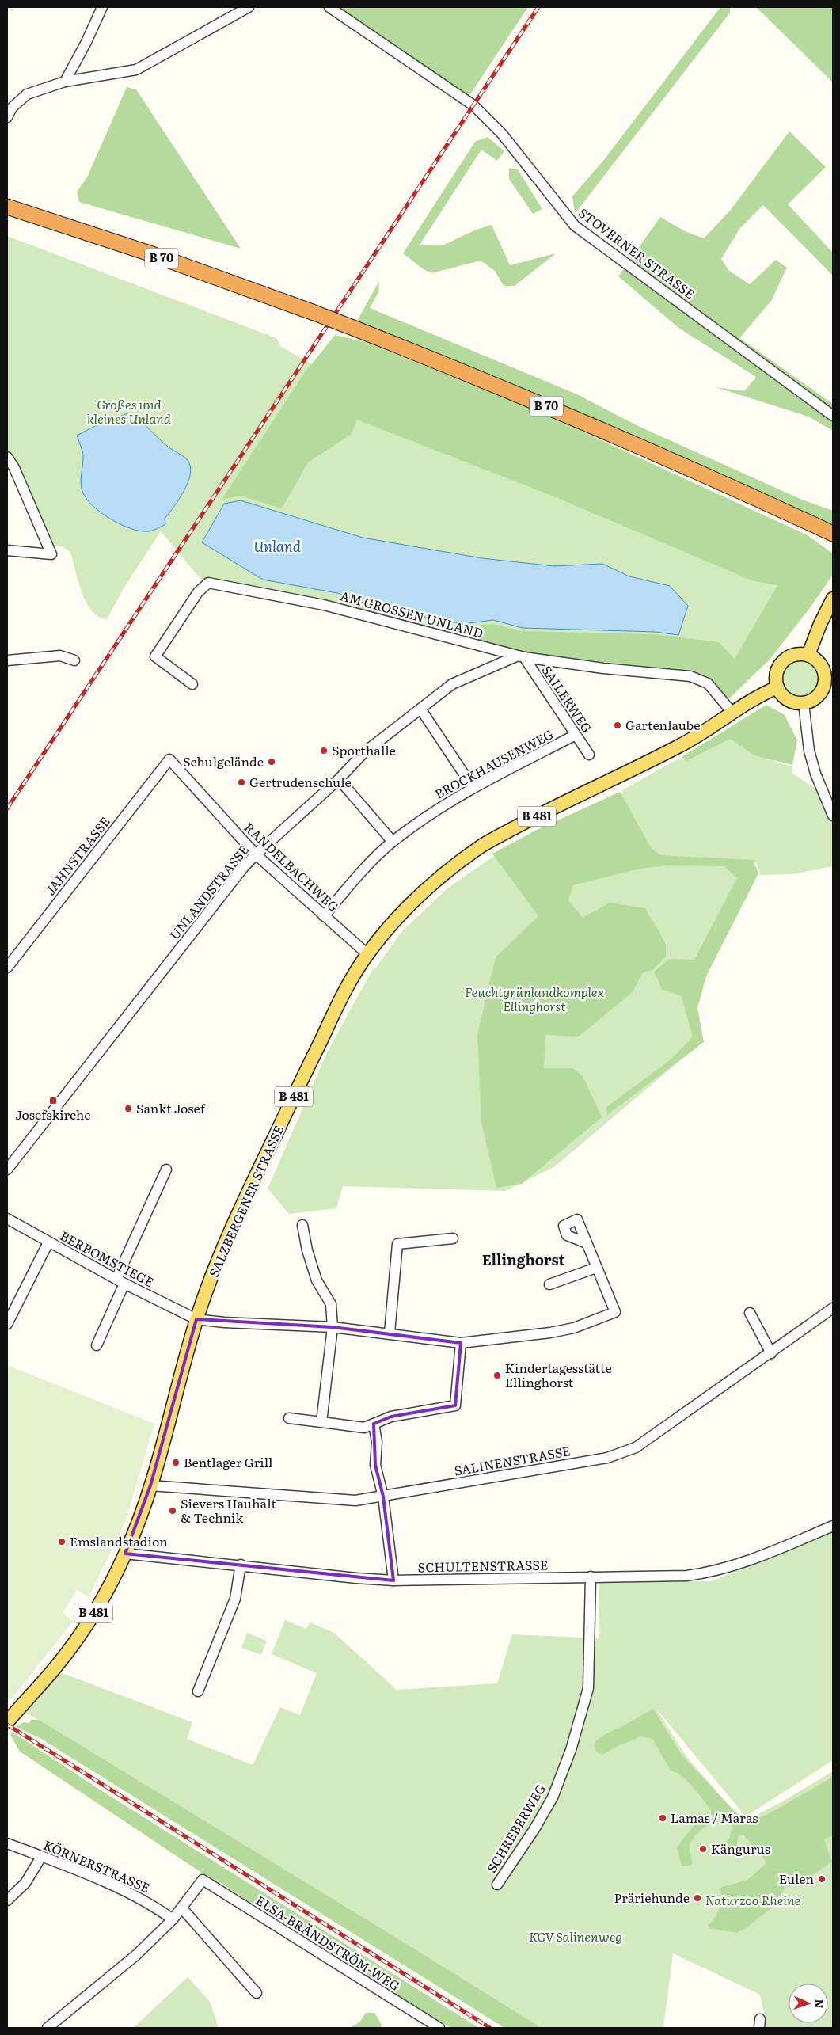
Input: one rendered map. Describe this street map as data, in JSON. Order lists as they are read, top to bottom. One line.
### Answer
{"streets":{"highway":["B 70"],"main road":["B 481","SALZBERGENER STRASSE"],"street":["STOVERNER STRASSE","AM GROSSEN UNLAND","SAILERWEG","BROCKHAUSENWEG","JAHNSTRASSE","RANDELBACHWEG","UNLANDSTRASSE","BERBOMSTIEGE","SALINENSTRASSE","SCHULTENSTRASSE","SCHREBERWEG","KÖRNERSTRASSE","ELSA-BRÄNDSTRÖM-WEG"]},"crossings":[["AM GROSSEN UNLAND","SAILERWEG"],["AM GROSSEN UNLAND","UNLANDSTRASSE"],["AM GROSSEN UNLAND","SALZBERGENER STRASSE"],["SAILERWEG","BROCKHAUSENWEG"],["SAILERWEG","UNLANDSTRASSE"],["BROCKHAUSENWEG","RANDELBACHWEG"],["JAHNSTRASSE","RANDELBACHWEG"],["RANDELBACHWEG","UNLANDSTRASSE"],["RANDELBACHWEG","SALZBERGENER STRASSE"],["SALZBERGENER STRASSE","BERBOMSTIEGE"],["SALZBERGENER STRASSE","SALINENSTRASSE"],["SALZBERGENER STRASSE","SCHULTENSTRASSE"],["SCHULTENSTRASSE","SCHREBERWEG"]],"districts":["Ellinghorst"],"water":["Unland"],"parks":["Großes und kleines Unland","Feuchtgrünlandkomplex Ellinghorst","Naturzoo Rheine","KGV Salinenweg"],"places":{"other":["Gartenlaube","Sporthalle","Schulgelände","Gertrudenschule","Sankt Josef","Kindertagesstätte Ellinghorst","Bentlager Grill","Sievers Hauhalt & Technik","Emslandstadion","Lamas / Maras","Kängurus","Eulen","Präriehunde"],"transit":["Josefskirche"]},"north":"right"}
